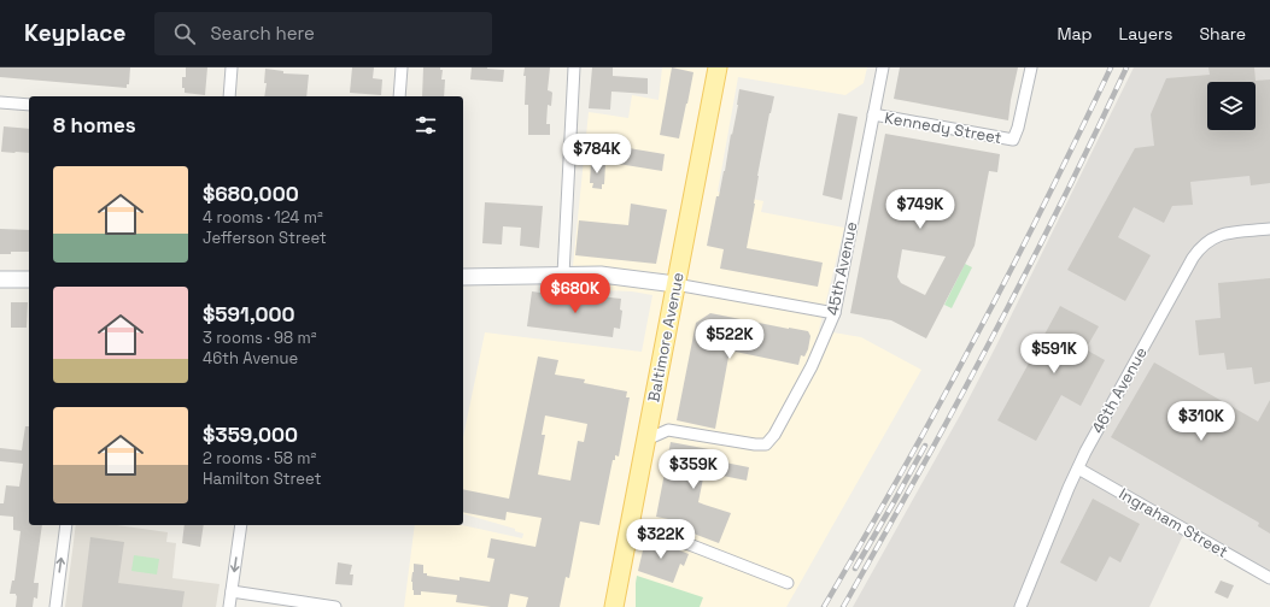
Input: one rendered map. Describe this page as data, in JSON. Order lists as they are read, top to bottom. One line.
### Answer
{"streets":{"main road":["Baltimore Avenue"],"street":["Kennedy Street","45th Avenue","46th Avenue","Ingraham Street"]},"crossings":[["Kennedy Street","45th Avenue"],["46th Avenue","Ingraham Street"]],"page":{"header":"Keyplace","search":"Search here","nav":["Map","Layers","Share"],"heading":"8 homes","price":["$784K","$749K","$680K","$522K","$591K","$310K","$359K","$322K"],"list":[{"name":"$680,000","note":"4 rooms · 124 m² · Jefferson Street"},{"name":"$591,000","note":"3 rooms · 98 m² · 46th Avenue"},{"name":"$359,000","note":"2 rooms · 58 m² · Hamilton Street"}]}}
